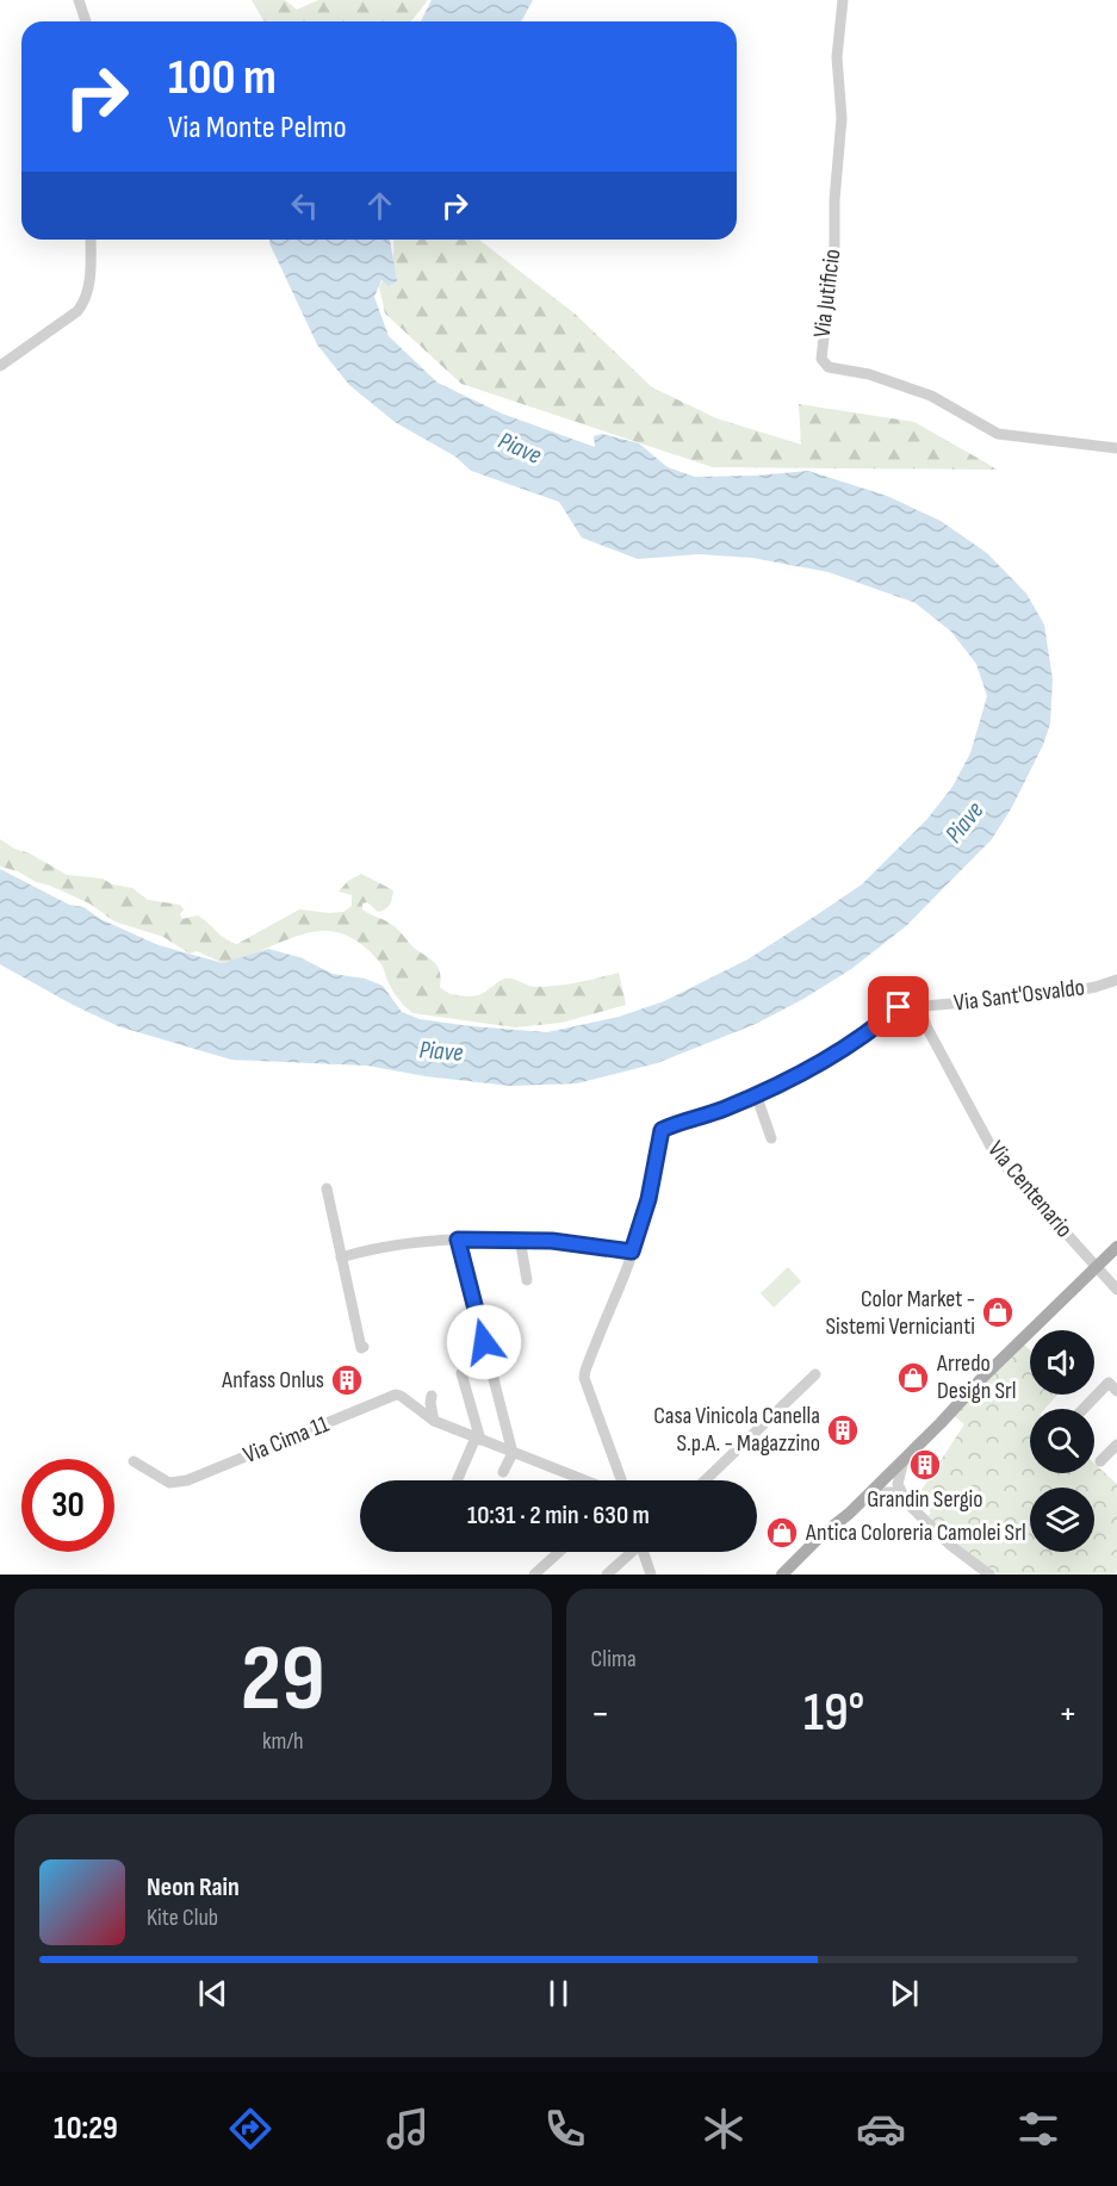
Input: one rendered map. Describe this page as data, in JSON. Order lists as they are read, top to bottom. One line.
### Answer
{"streets":{"street":["Via Jutificio","Via Sant'Osvaldo","Via Centenario","Via Cima 11"]},"crossings":[["Via Sant'Osvaldo","Via Centenario"]],"water":["Piave"],"places":{"shop":["Color Market - Sistemi Vernicianti","Arredo Design Srl","Antica Coloreria Camolei Srl"],"building":["Anfass Onlus","Casa Vinicola Canella S.p.A. - Magazzino","Grandin Sergio"]},"page":{"turn":["100 m","Via Monte Pelmo"],"limit":"30","trip":"10:31 · 2 min · 630 m","tile":[["29","km/h"],"Clima"],"heat":["−","19°","+"],"song":["Neon Rain","Kite Club"],"tabs":"10:29"}}
